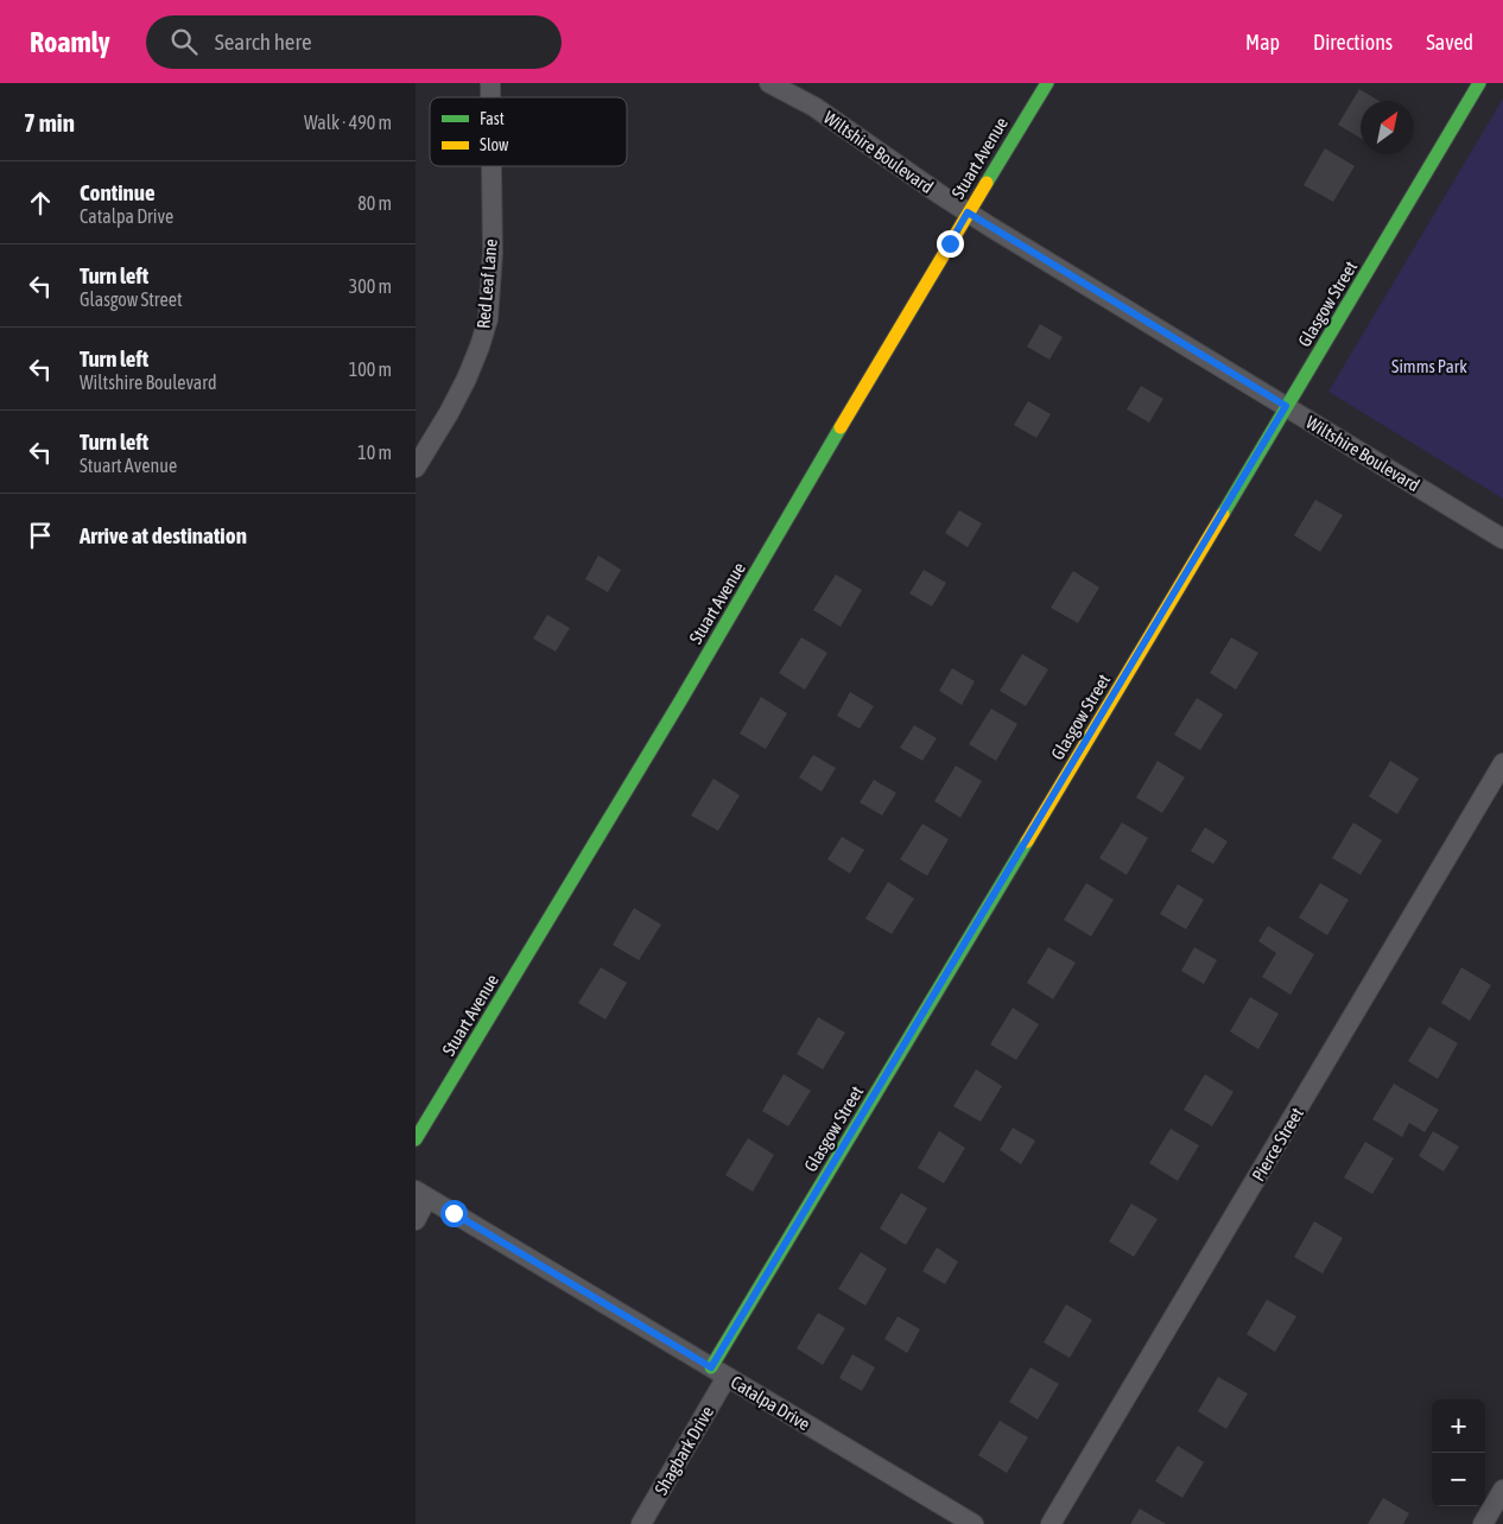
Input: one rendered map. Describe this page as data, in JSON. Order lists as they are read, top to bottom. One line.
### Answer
{"streets":{"street":["Wiltshire Boulevard","Stuart Avenue","Red Leaf Lane","Glasgow Street","Pierce Street","Catalpa Drive","Shagbark Drive"]},"crossings":[["Wiltshire Boulevard","Stuart Avenue"],["Wiltshire Boulevard","Glasgow Street"],["Glasgow Street","Catalpa Drive"],["Glasgow Street","Shagbark Drive"],["Catalpa Drive","Shagbark Drive"]],"parks":["Simms Park"],"legend":["Fast","Slow"],"north":"top right","page":{"header":"Roamly","search":"Search here","nav":["Map","Directions","Saved"],"heading":["7 min","Walk · 490 m"],"list":[["Continue","Catalpa Drive","80 m"],["Turn left","Glasgow Street","300 m"],["Turn left","Wiltshire Boulevard","100 m"],["Turn left","Stuart Avenue","10 m"],"Arrive at destination"],"map_buttons":["+","−"]}}
